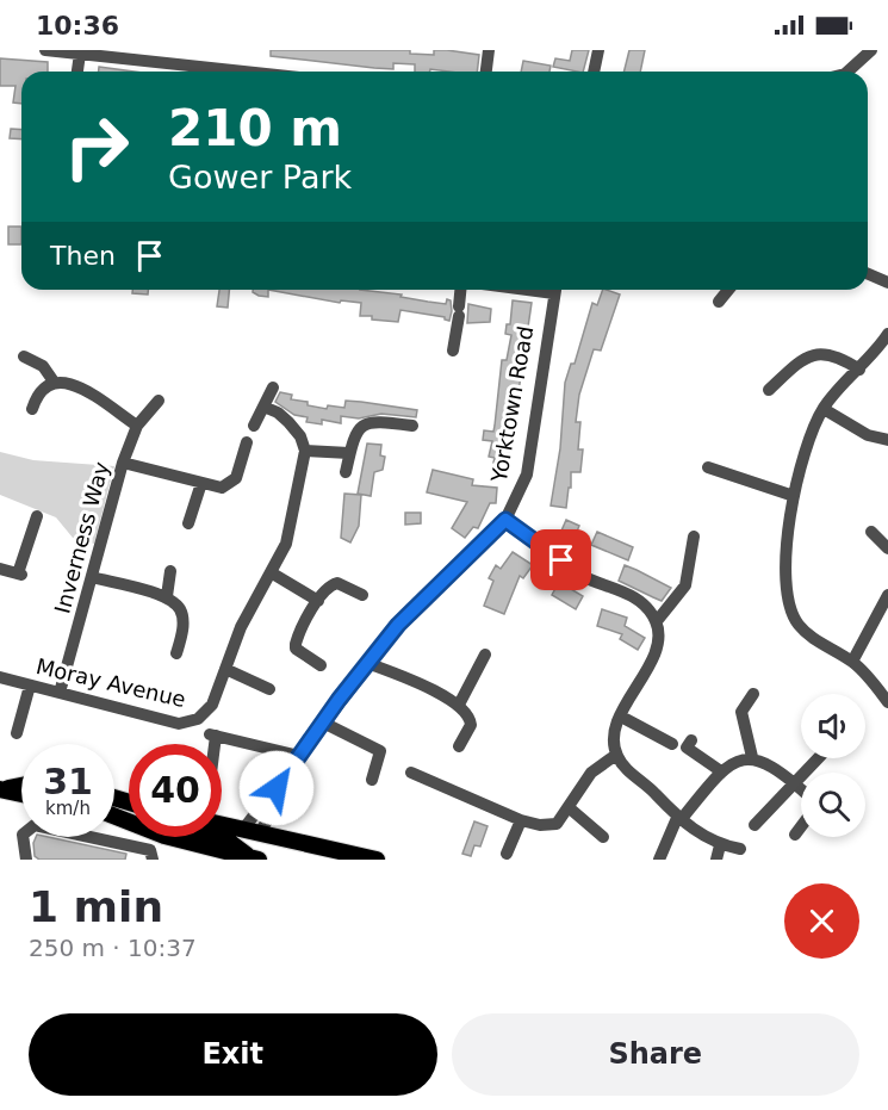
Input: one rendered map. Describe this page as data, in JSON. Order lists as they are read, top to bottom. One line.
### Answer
{"streets":{"main road":["Yorktown Road"],"street":["Inverness Way","Moray Avenue"]},"crossings":[["Inverness Way","Moray Avenue"]],"page":{"status":"10:36","turn":["210 m","Gower Park"],"then":"Then","speed":"31 km/h","limit":"40","heading":["1 min","250 m · 10:37"],"buttons":["Exit","Share"]}}
